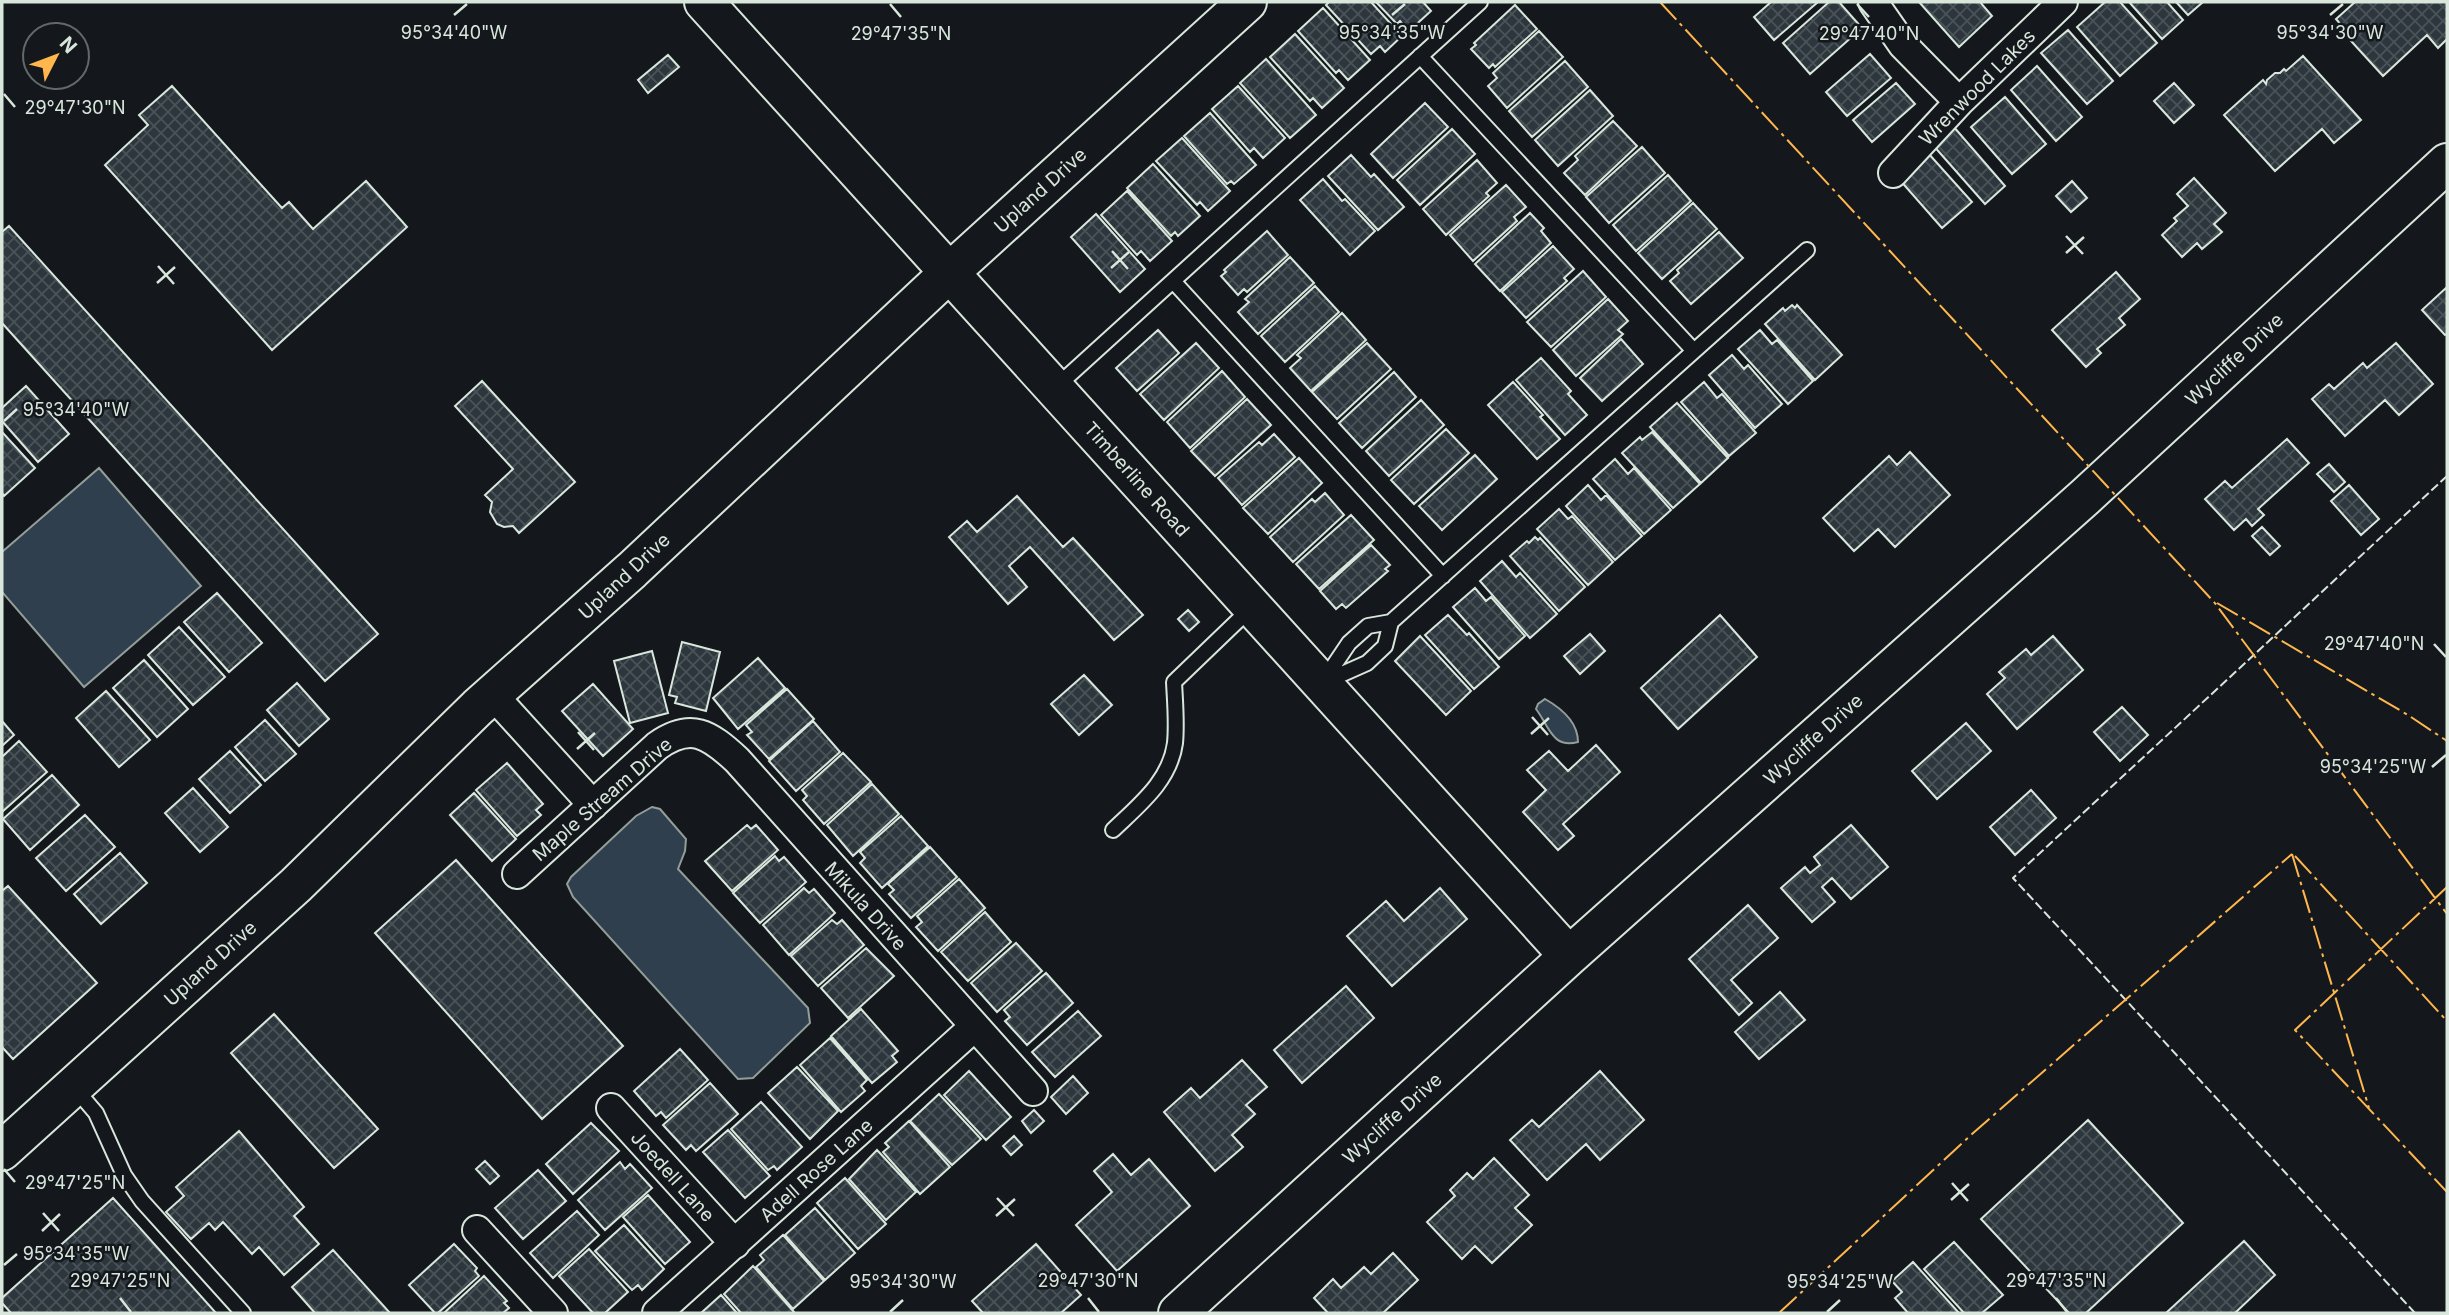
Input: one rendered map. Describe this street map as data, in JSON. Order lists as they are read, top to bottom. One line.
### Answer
{"streets":{"street":["Wrenwood Lakes","Upland Drive","Wycliffe Drive","Timberline Road","Maple Stream Drive","Mikula Drive","Adell Rose Lane","Joedell Lane"]},"crossings":[["Upland Drive","Timberline Road"],["Wycliffe Drive","Timberline Road"],["Maple Stream Drive","Mikula Drive"],["Mikula Drive","Adell Rose Lane"],["Adell Rose Lane","Joedell Lane"]],"north":"top right","coordinates":["95°34'30\"W","95°34'40\"W","95°34'35\"W","29°47'35\"N","29°47'40\"N","29°47'30\"N","95°34'25\"W","29°47'25\"N"]}
